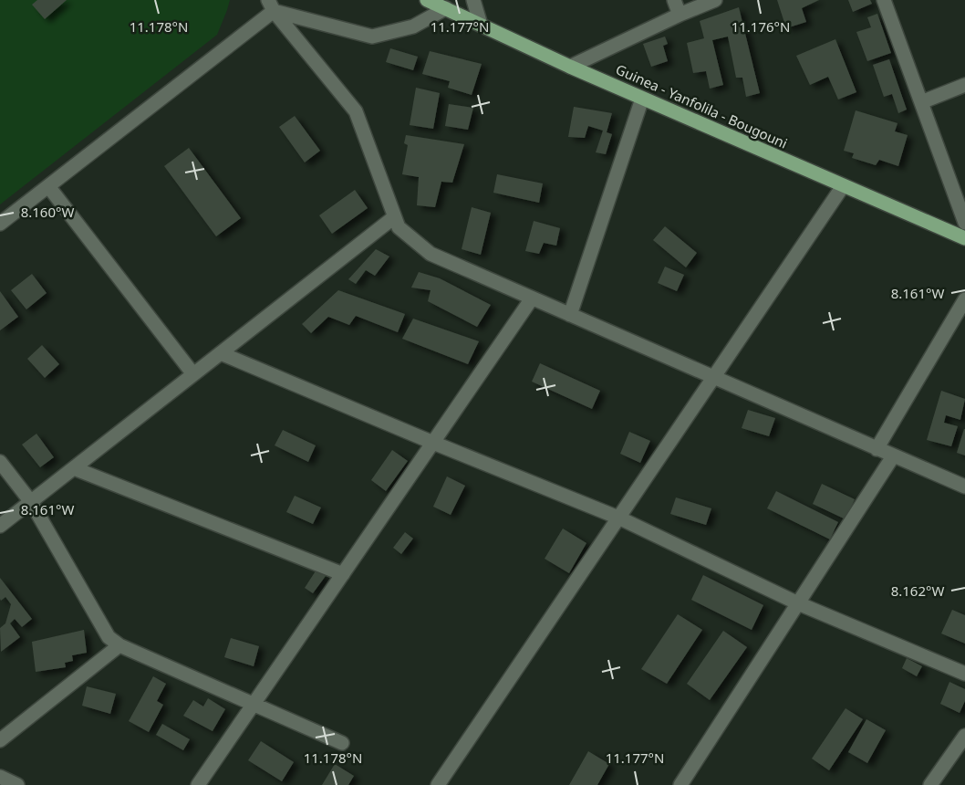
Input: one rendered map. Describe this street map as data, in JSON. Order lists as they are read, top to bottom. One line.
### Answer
{"streets":{"main road":["Guinea - Yanfolila - Bougouni"]},"coordinates":["11.178°N","11.177°N","11.176°N","8.160°W","8.161°W","8.162°W"]}
